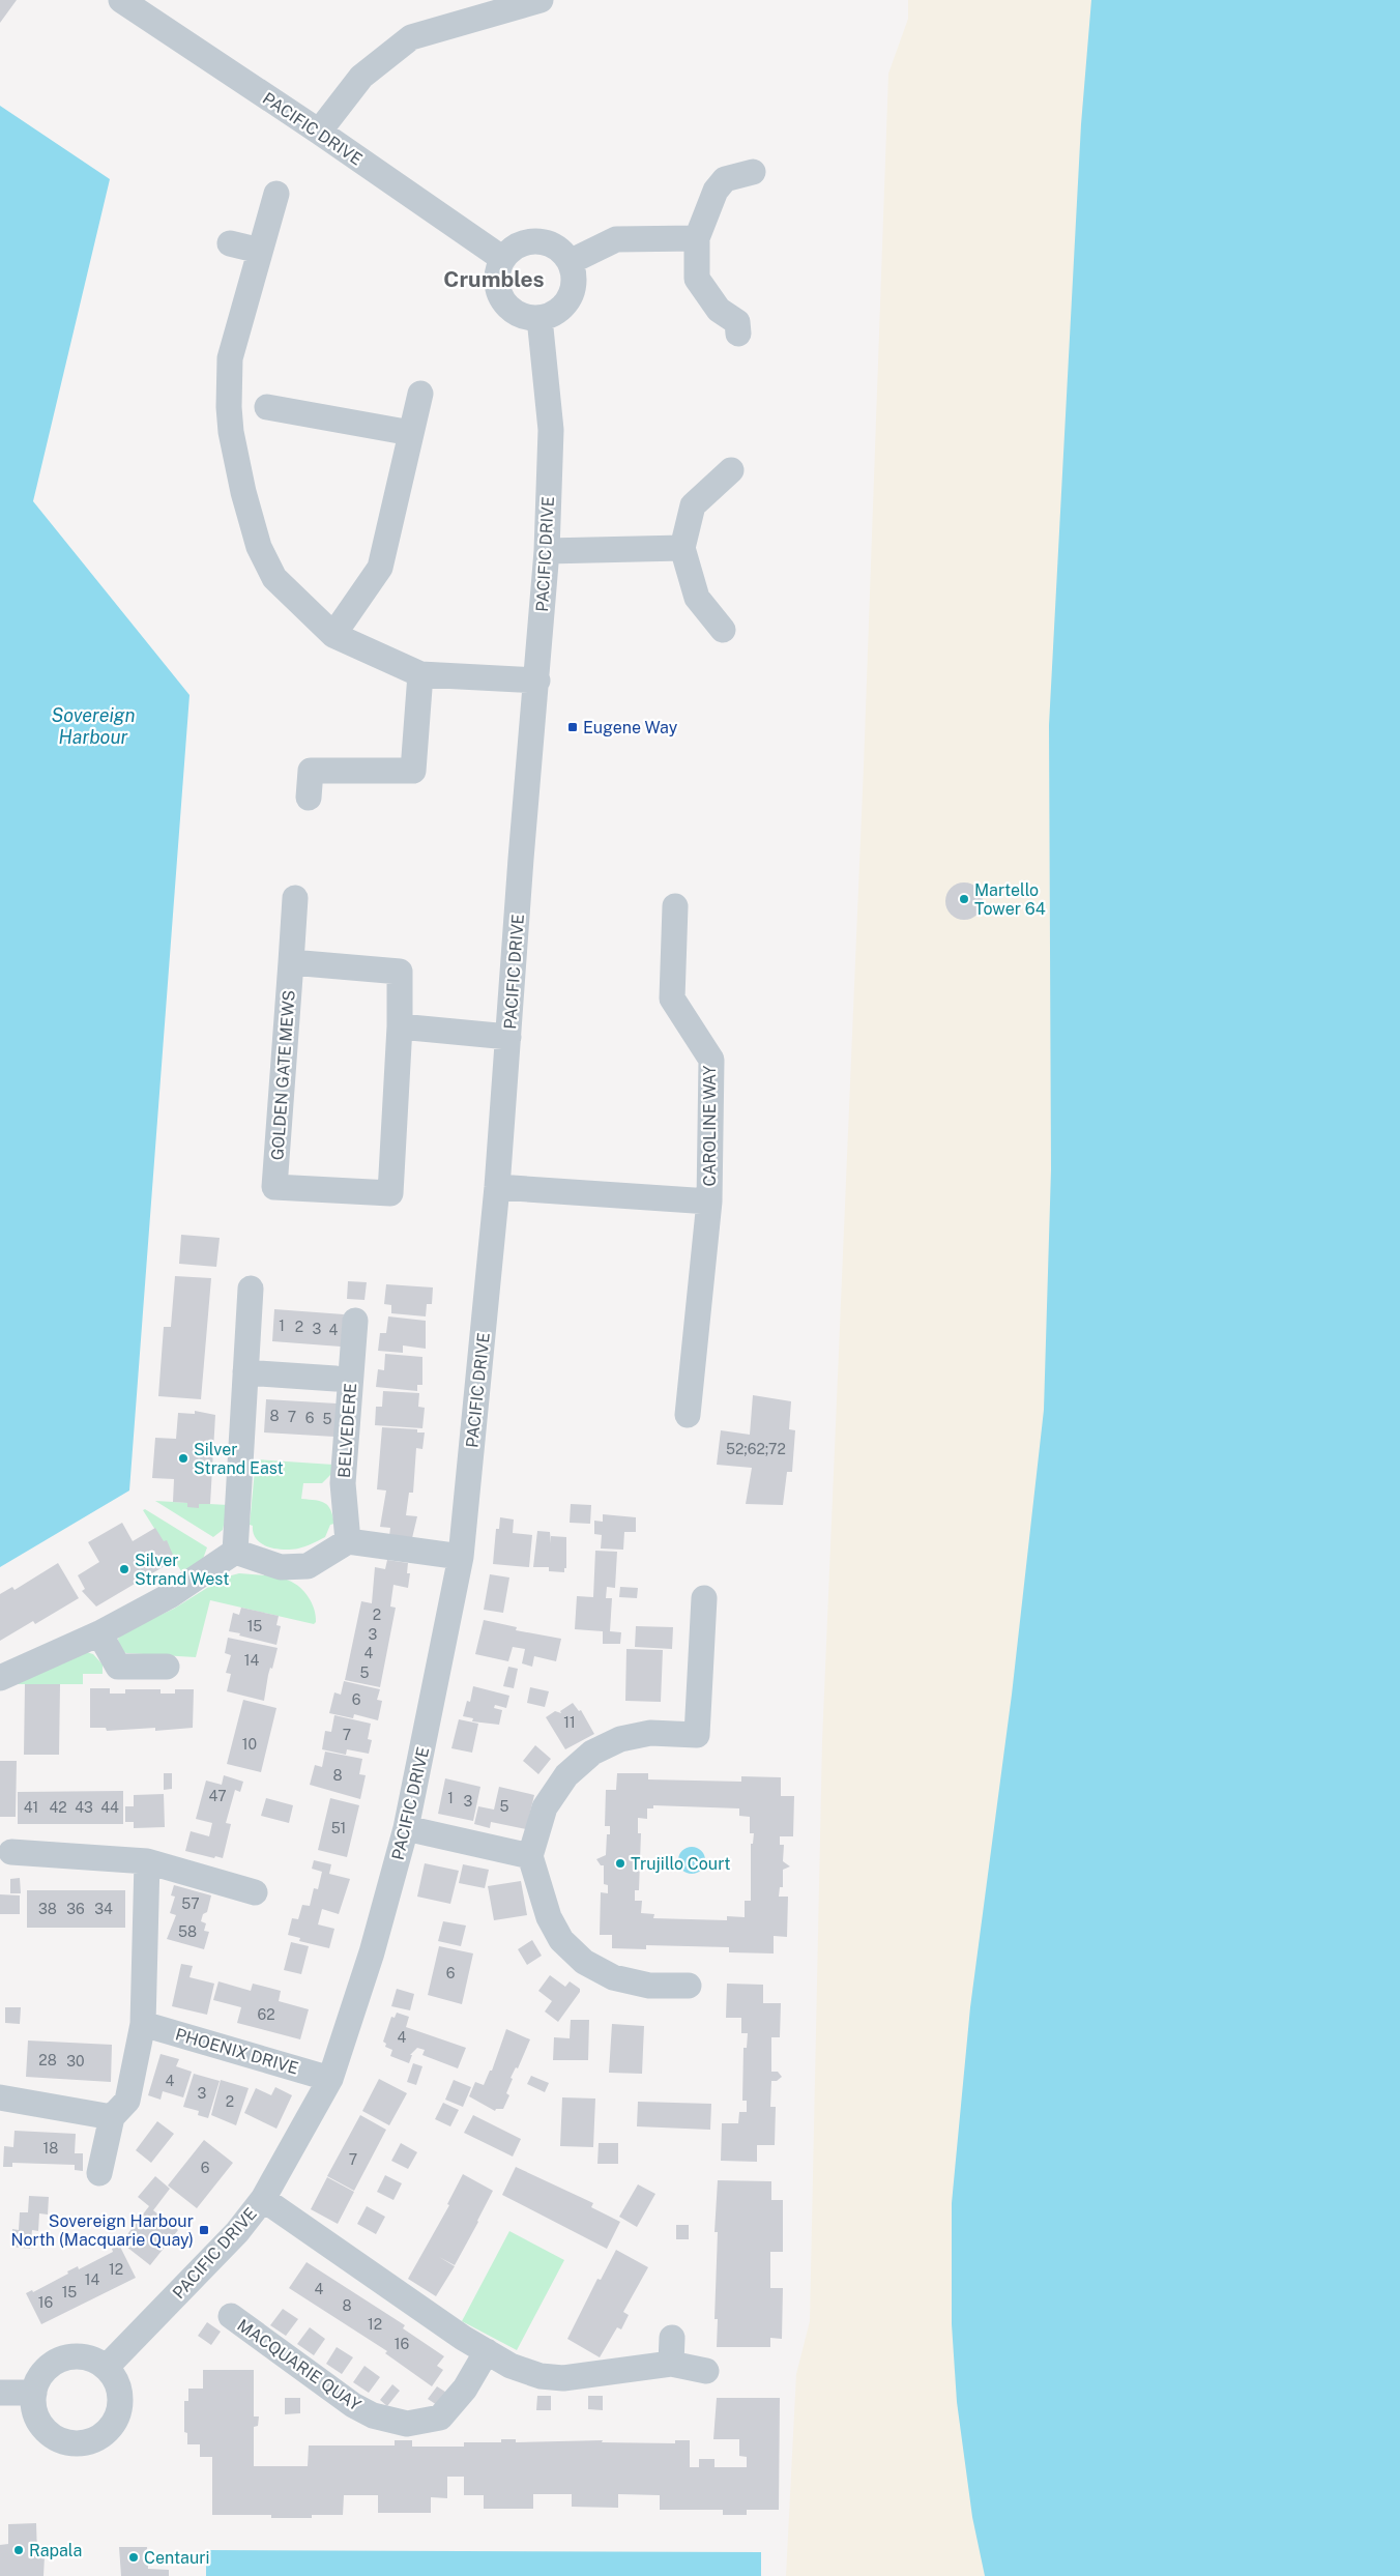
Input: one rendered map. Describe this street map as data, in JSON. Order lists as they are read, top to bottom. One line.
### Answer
{"streets":{"street":["PACIFIC DRIVE","GOLDEN GATE MEWS","CAROLINE WAY","BELVEDERE","PHOENIX DRIVE","MACQUARIE QUAY"]},"crossings":[["PACIFIC DRIVE","CAROLINE WAY"],["PACIFIC DRIVE","PHOENIX DRIVE"]],"districts":["Crumbles"],"water":["Sovereign Harbour"],"places":{"transit":["Eugene Way","Sovereign Harbour North (Macquarie Quay)"],"other":["Martello Tower 64","Silver Strand East","Silver Strand West","Trujillo Court","Rapala","Centauri"]},"house_numbers":["1","2","3","4","8","7","6","5","52;62;72","2","15","3","4","14","5","6","11","7","10","8","47","1","3","5","41","42","43","44","51","57","38","36","34","58","6","62","4","28","30","4","3","2","18","7","6","12","14","4","15","16","8","12","16"]}
